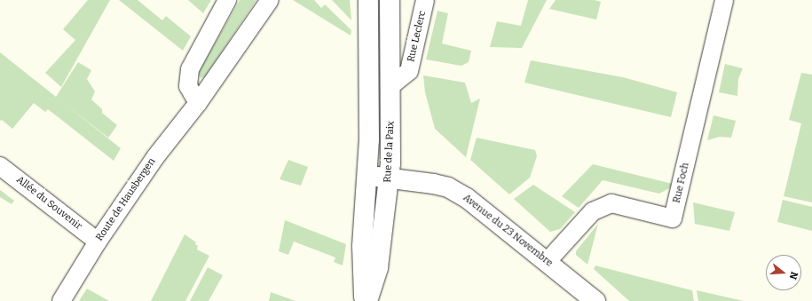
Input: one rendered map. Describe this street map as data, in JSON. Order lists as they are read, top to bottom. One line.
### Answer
{"streets":{"street":["Rue Leclerc","Rue de la Paix","Rue Foch","Route de Hausbergen","Allée du Souvenir","Avenue du 23 Novembre"]},"crossings":[["Rue Leclerc","Rue de la Paix"],["Rue de la Paix","Avenue du 23 Novembre"],["Rue Foch","Avenue du 23 Novembre"],["Route de Hausbergen","Allée du Souvenir"]],"north":"right"}
